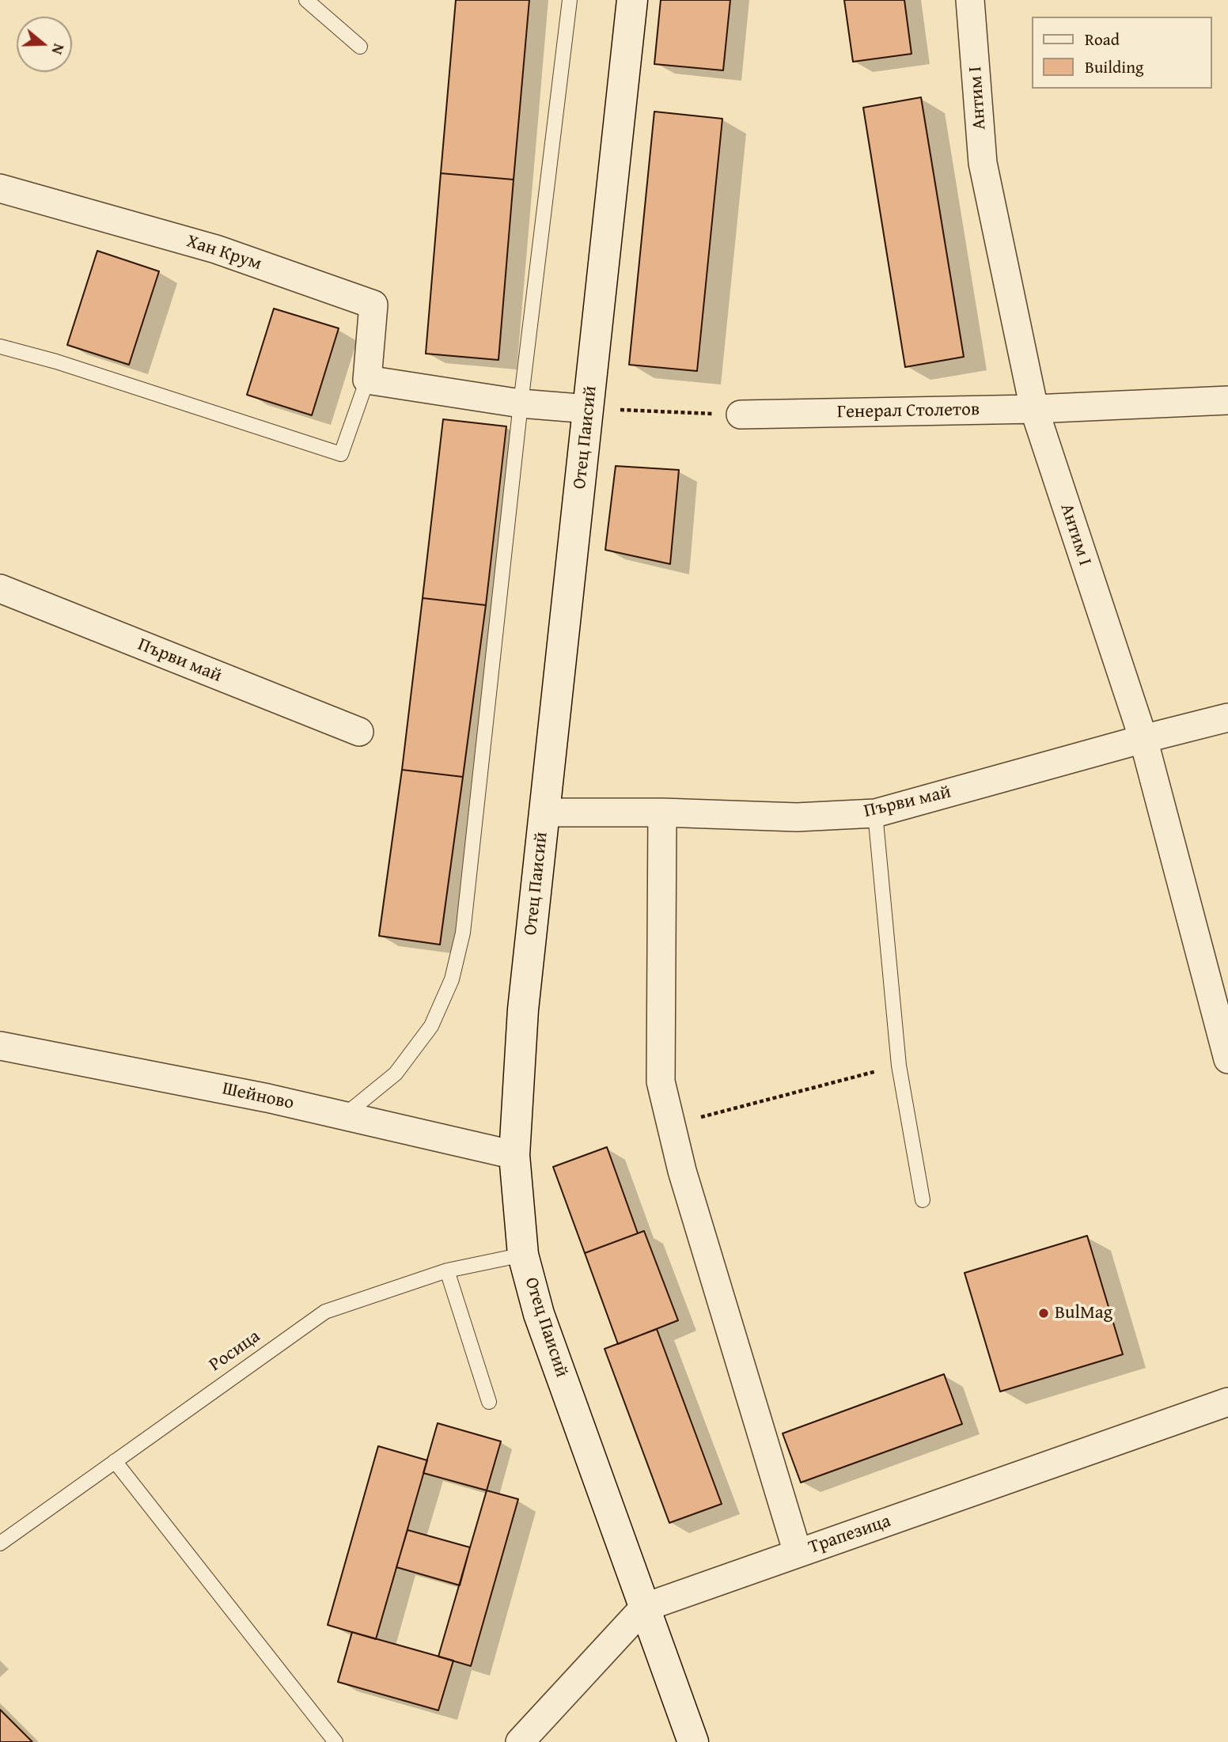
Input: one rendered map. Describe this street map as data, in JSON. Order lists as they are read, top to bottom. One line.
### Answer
{"streets":{"main road":["Отец Паисий"],"street":["Антим I","Хан Крум","Генерал Столетов","Първи май","Шейново","Трапезица"],"lane":["Росица"]},"crossings":[["Антим I","Генерал Столетов"],["Антим I","Първи май"],["Отец Паисий","Първи май"],["Отец Паисий","Шейново"],["Отец Паисий","Росица"],["Отец Паисий","Трапезица"]],"places":["BulMag"],"legend":["Road","Building"],"north":"right"}
